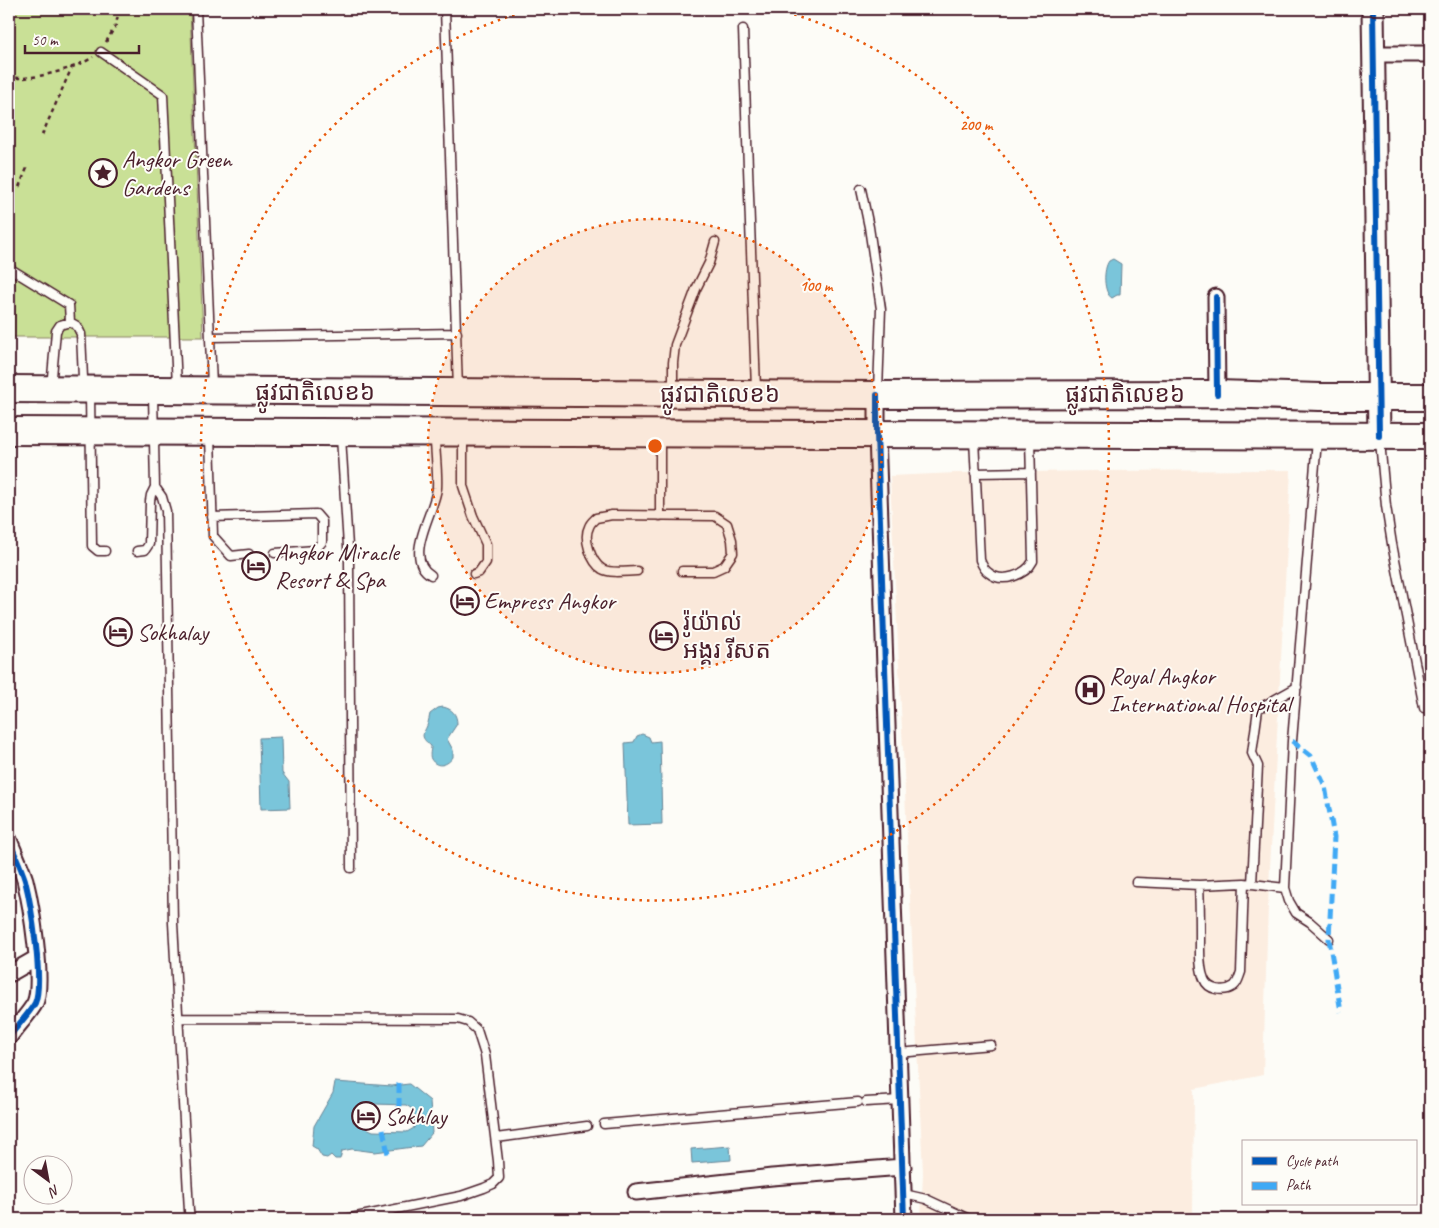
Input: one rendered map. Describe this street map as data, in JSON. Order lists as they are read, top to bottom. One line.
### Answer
{"streets":{"highway":["ផ្លូវជាតិលេខ៦"]},"places":{"place":["Angkor Green Gardens"],"hotel":["Angkor Miracle Resort & Spa","Empress Angkor","Sokhalay","រ៉ូយ៉ាល់ អង្គរ រីសត","Sokhlay"],"hospital":["Royal Angkor International Hospital"]},"legend":["Cycle path","Path"],"scale_bar":"50 m","north":"bottom right","rings":["200 m","100 m"]}
